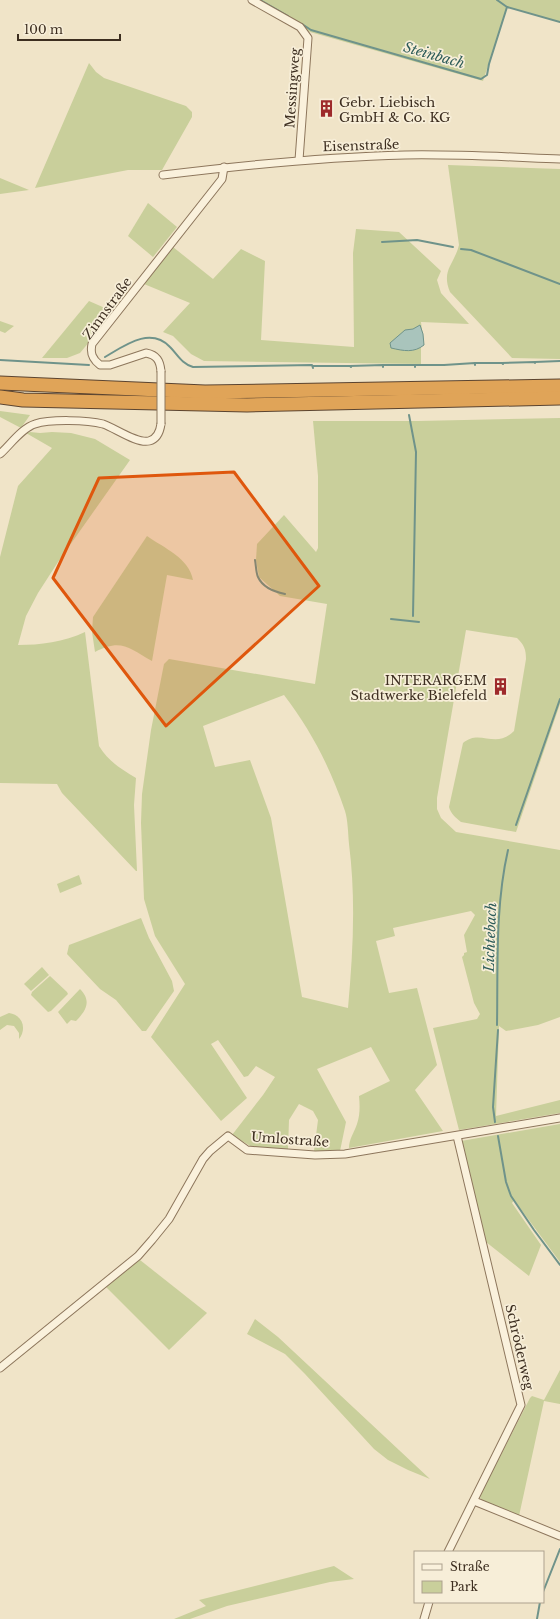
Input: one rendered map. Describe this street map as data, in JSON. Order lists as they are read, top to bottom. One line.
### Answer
{"streets":{"street":["Messingweg","Eisenstraße","Zinnstraße","Umlostraße","Schröderweg"]},"crossings":[["Messingweg","Eisenstraße"],["Eisenstraße","Zinnstraße"],["Umlostraße","Schröderweg"]],"water":["Steinbach","Lichtebach"],"places":{"building":["Gebr. Liebisch GmbH & Co. KG","INTERARGEM Stadtwerke Bielefeld"]},"legend":["Straße","Park"],"scale_bar":"100 m"}
